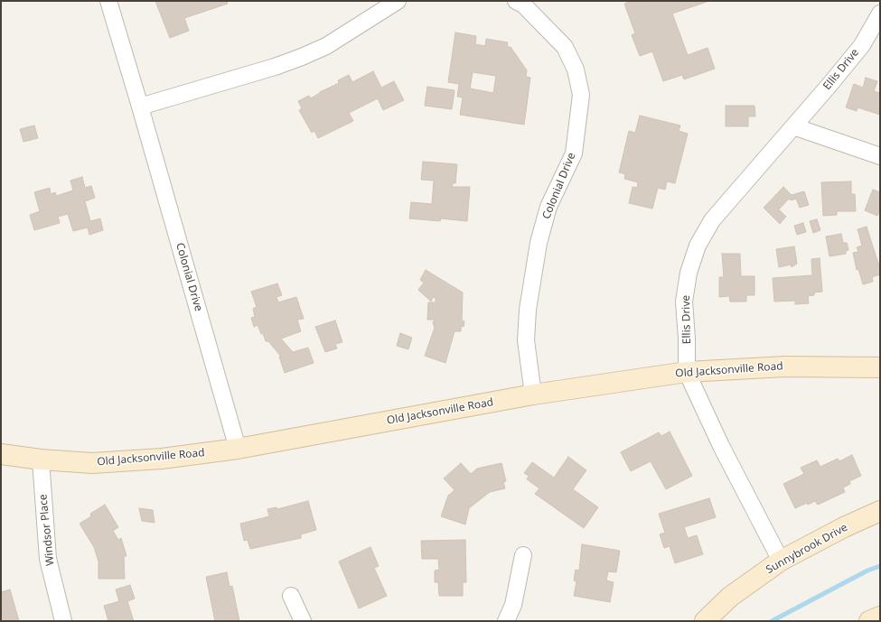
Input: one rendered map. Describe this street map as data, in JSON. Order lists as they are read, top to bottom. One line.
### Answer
{"streets":{"main road":["Old Jacksonville Road","Sunnybrook Drive"],"street":["Ellis Drive","Colonial Drive","Windsor Place"]},"crossings":[["Ellis Drive","Old Jacksonville Road"],["Ellis Drive","Sunnybrook Drive"],["Colonial Drive","Old Jacksonville Road"],["Old Jacksonville Road","Windsor Place"]]}
